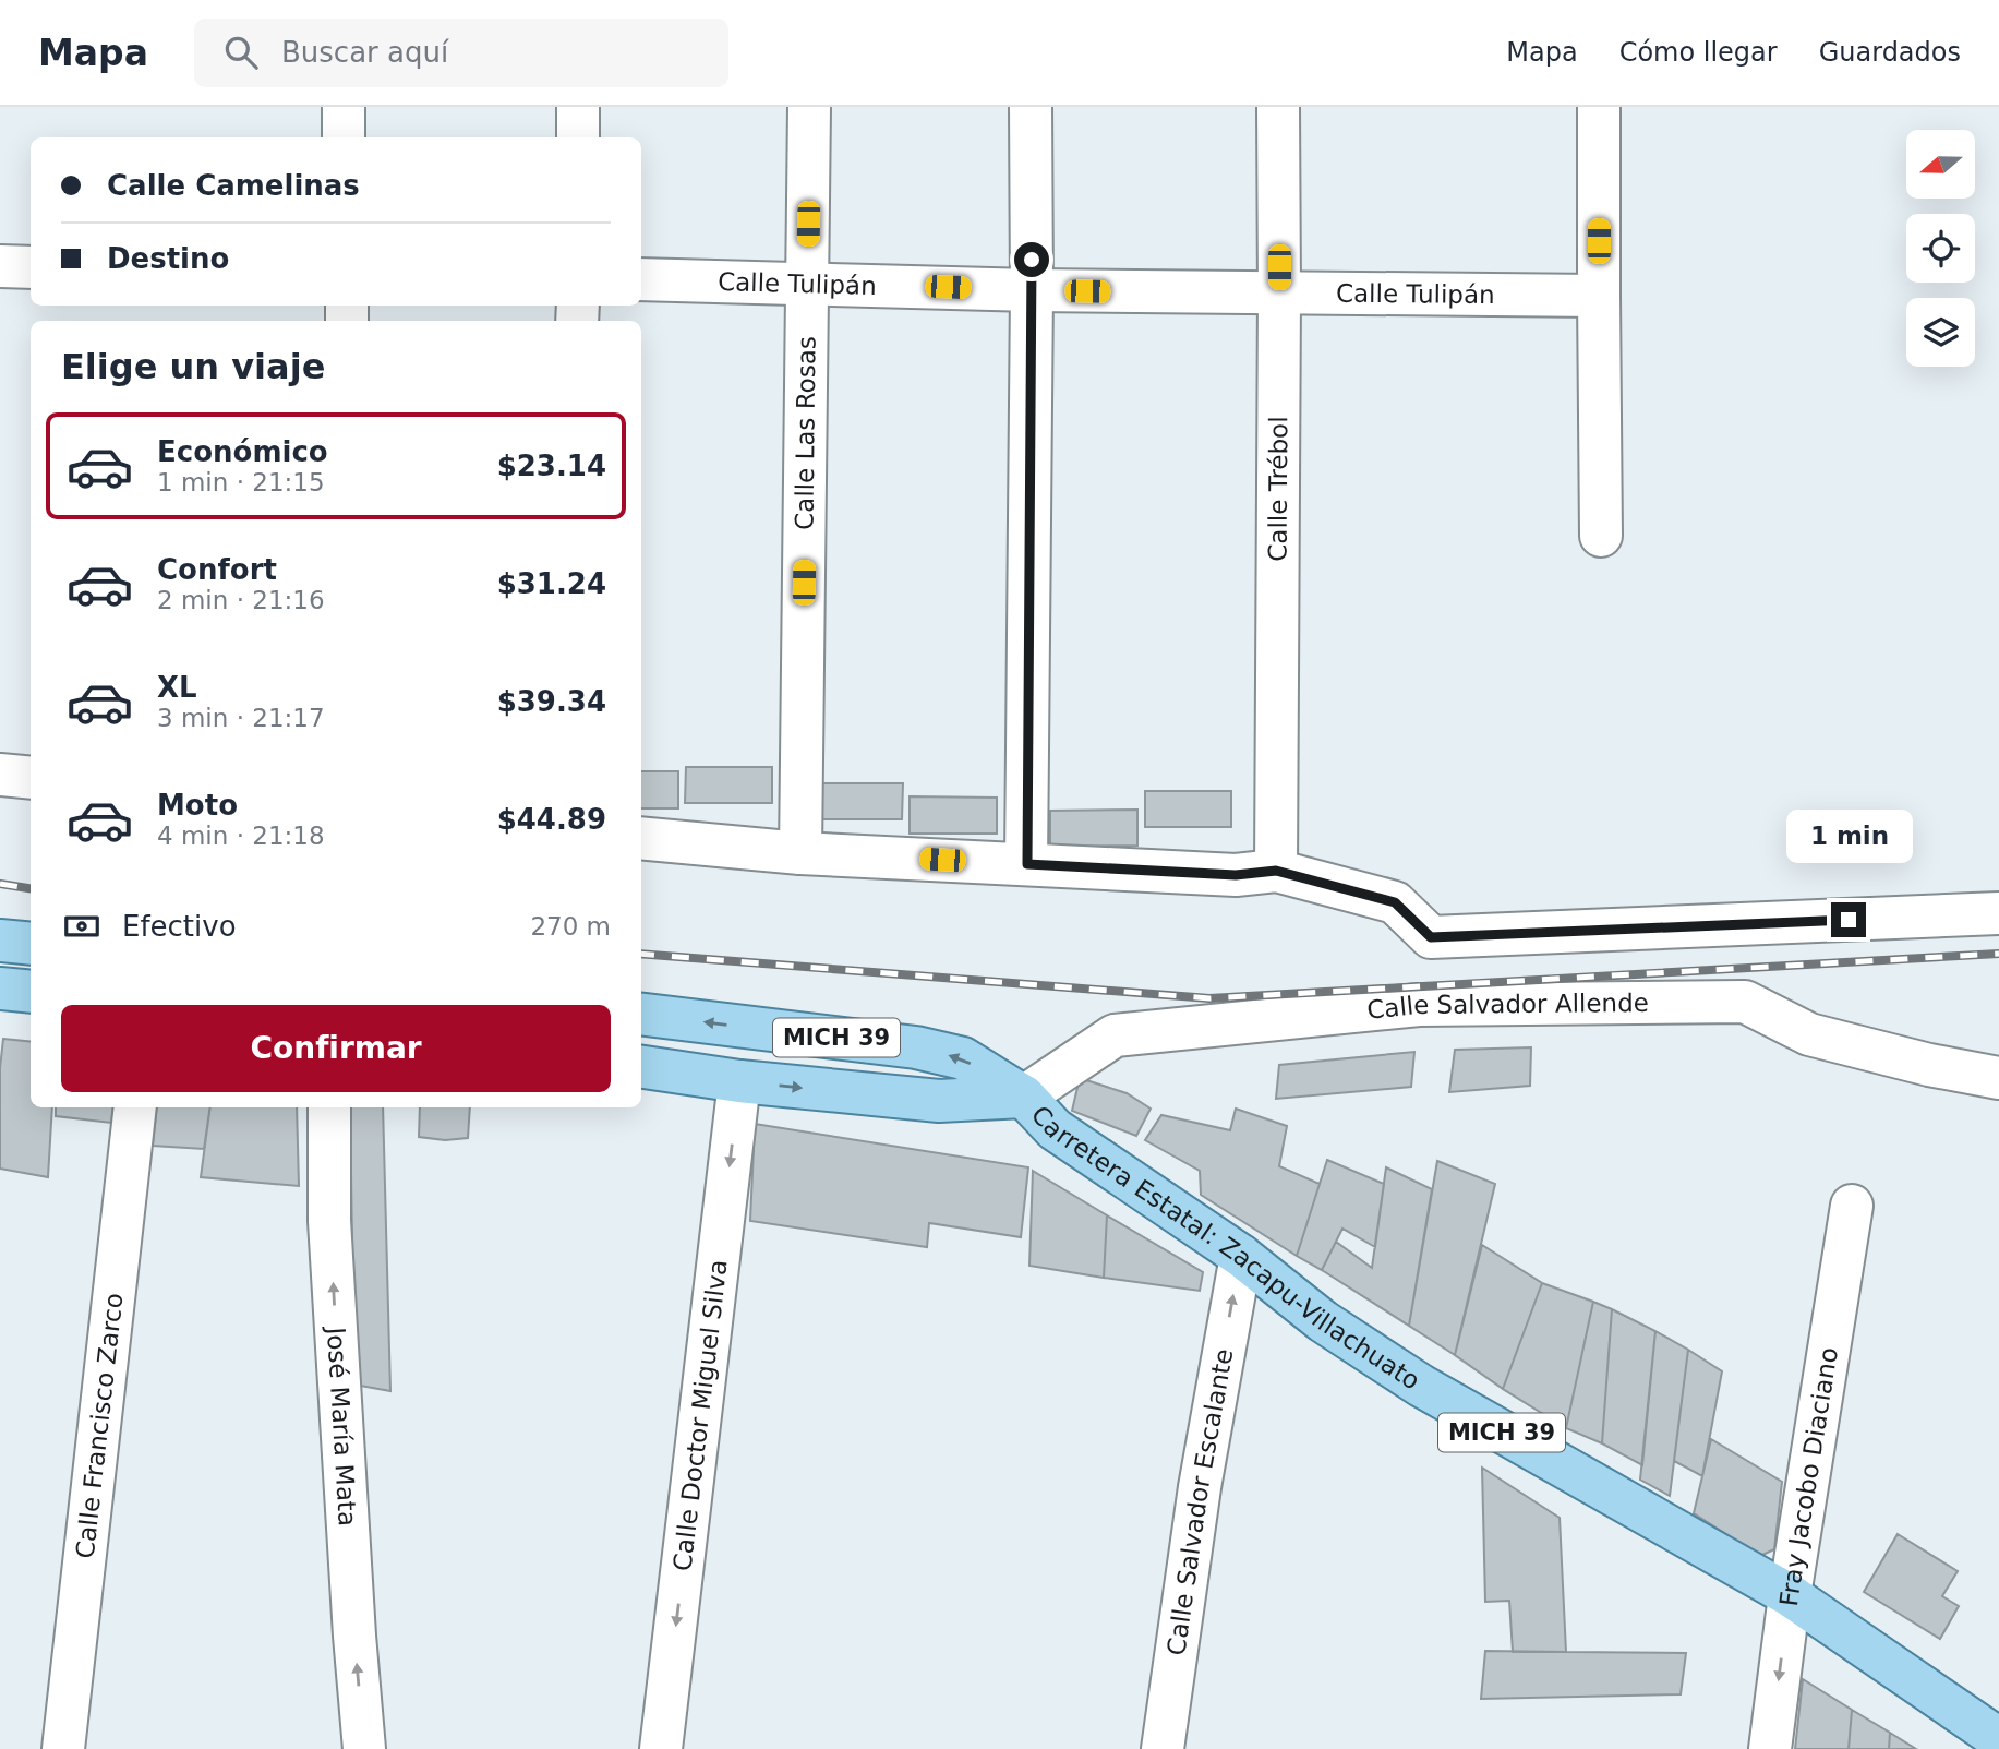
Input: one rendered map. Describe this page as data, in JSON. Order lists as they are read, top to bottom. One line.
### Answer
{"streets":{"main road":["MICH 39","Carretera Estatal: Zacapu-Villachuato"],"street":["Calle Tulipán","Calle Las Rosas","Calle Trébol","Calle Salvador Allende","Calle Doctor Miguel Silva","Calle Francisco Zarco","José María Mata","Fray Jacobo Diaciano","Calle Salvador Escalante"]},"crossings":[["Calle Tulipán","Calle Las Rosas"],["Calle Tulipán","Calle Trébol"],["Calle Salvador Allende","MICH 39"],["Calle Salvador Allende","Carretera Estatal: Zacapu-Villachuato"],["MICH 39","Carretera Estatal: Zacapu-Villachuato"],["Carretera Estatal: Zacapu-Villachuato","Calle Doctor Miguel Silva"],["Carretera Estatal: Zacapu-Villachuato","Fray Jacobo Diaciano"],["Carretera Estatal: Zacapu-Villachuato","Calle Salvador Escalante"]],"one_way":["Calle Doctor Miguel Silva","José María Mata","Calle Salvador Escalante"],"north":"left","page":{"header":"Mapa","search":"Buscar aquí","nav":["Mapa","Cómo llegar","Guardados"],"banner":["Calle Camelinas","Destino"],"heading":"Elige un viaje","list":[{"name":"Económico","note":"1 min · 21:15","value":"$23.14"},{"name":"Confort","note":"2 min · 21:16","value":"$31.24"},{"name":"XL","note":"3 min · 21:17","value":"$39.34"},{"name":"Moto","note":"4 min · 21:18","value":"$44.89"}],"bubble":"1 min","pay":["Efectivo","270 m"],"buttons":"Confirmar"}}
